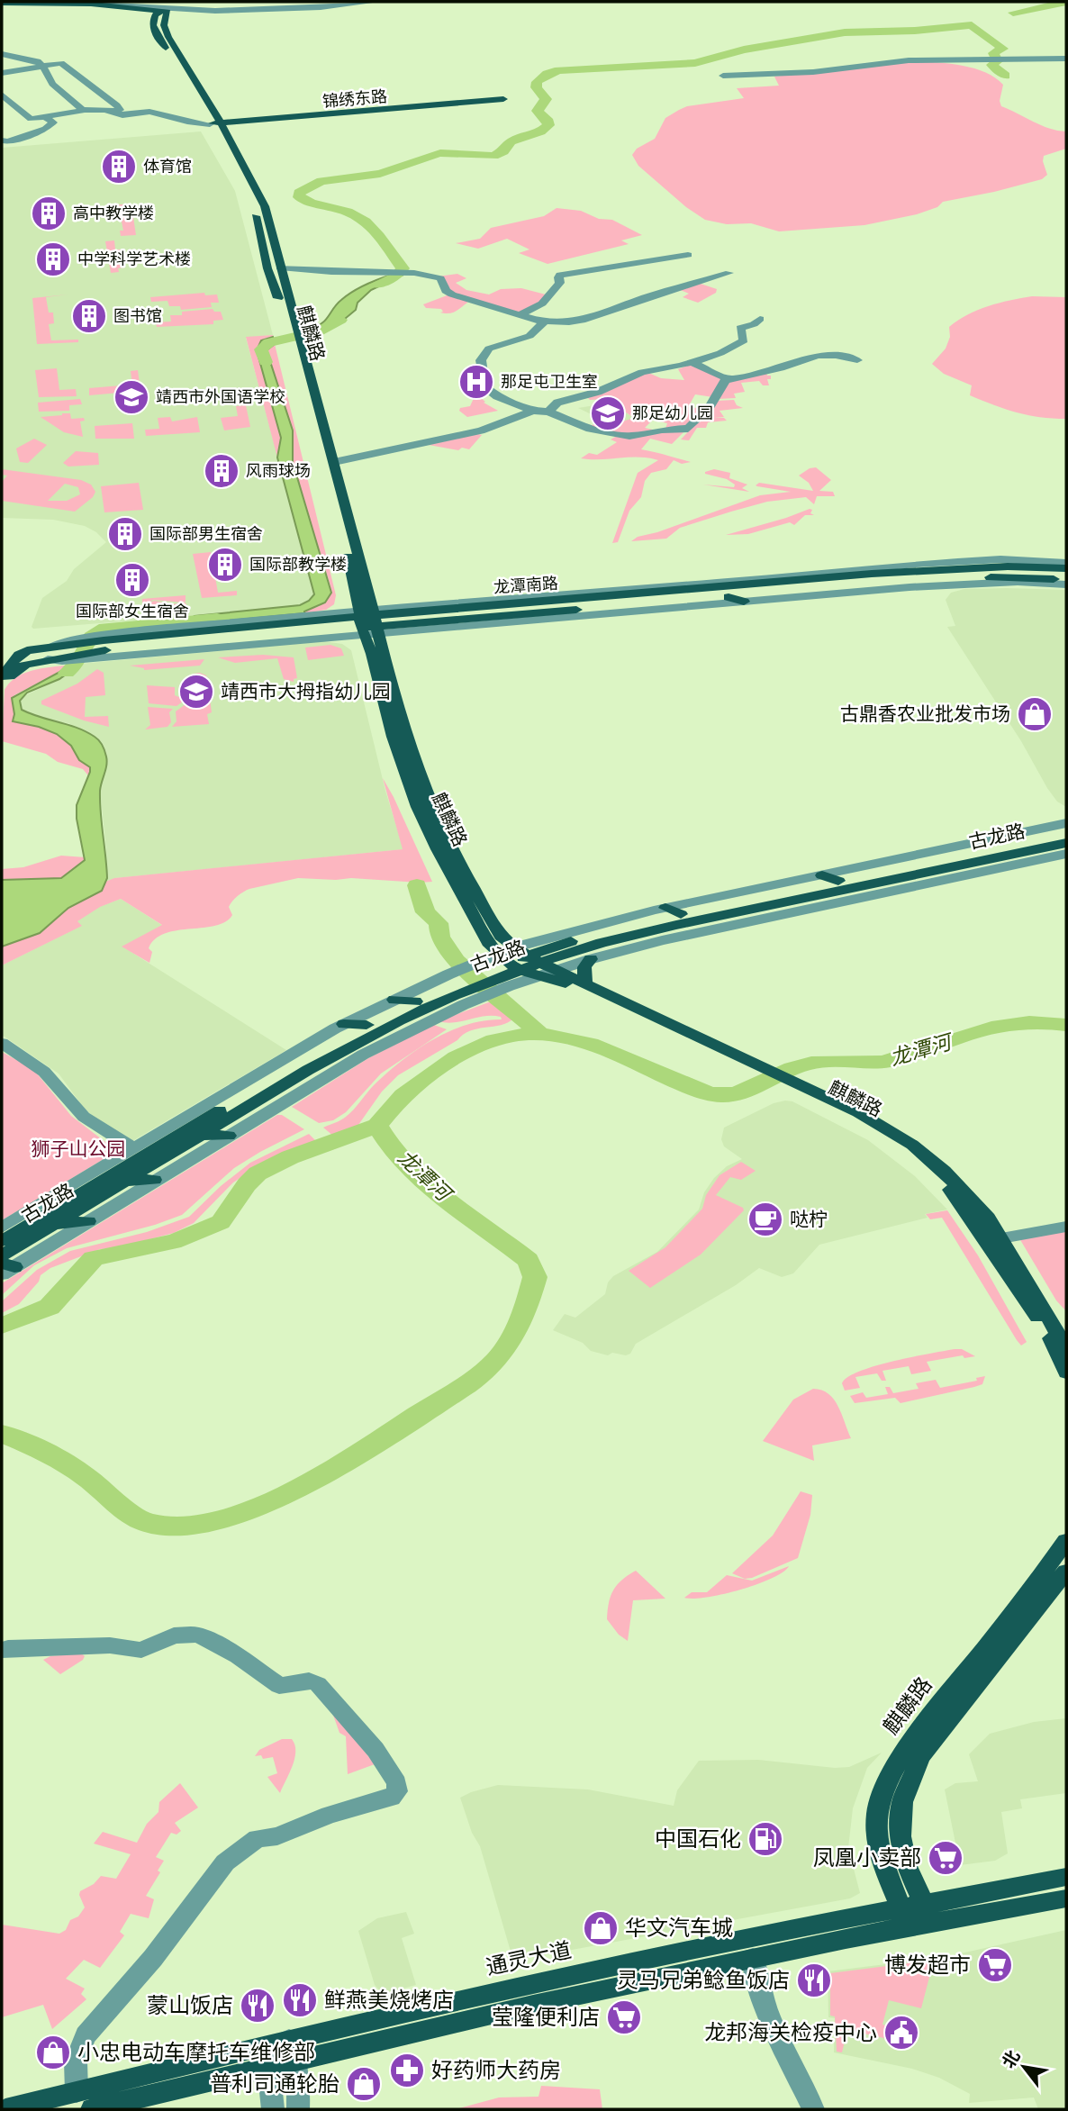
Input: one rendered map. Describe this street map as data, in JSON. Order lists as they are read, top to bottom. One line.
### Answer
{"streets":{"main road":["锦绣东路","麒麟路","龙潭南路","古龙路","通灵大道"]},"crossings":[["锦绣东路","麒麟路"],["麒麟路","龙潭南路"],["麒麟路","古龙路"],["麒麟路","通灵大道"]],"water":["龙潭河"],"parks":["狮子山公园"],"places":{"building":["体育馆","高中教学楼","中学科学艺术楼","图书馆","风雨球场","国际部男生宿舍","国际部教学楼","国际部女生宿舍"],"hospital":["那足屯卫生室"],"school or university":["靖西市外国语学校","那足幼儿园","靖西市大拇指幼儿园"],"shop":["古鼎香农业批发市场","华文汽车城","小忠电动车摩托车维修部","普利司通轮胎"],"cafe":["哒柠"],"fuel station":["中国石化"],"supermarket":["凤凰小卖部","博发超市","莹隆便利店"],"restaurant":["灵马兄弟鲶鱼饭店","鲜燕美烧烤店","蒙山饭店"],"public building":["龙邦海关检疫中心"],"pharmacy":["好药师大药房"]},"north":"top left"}
